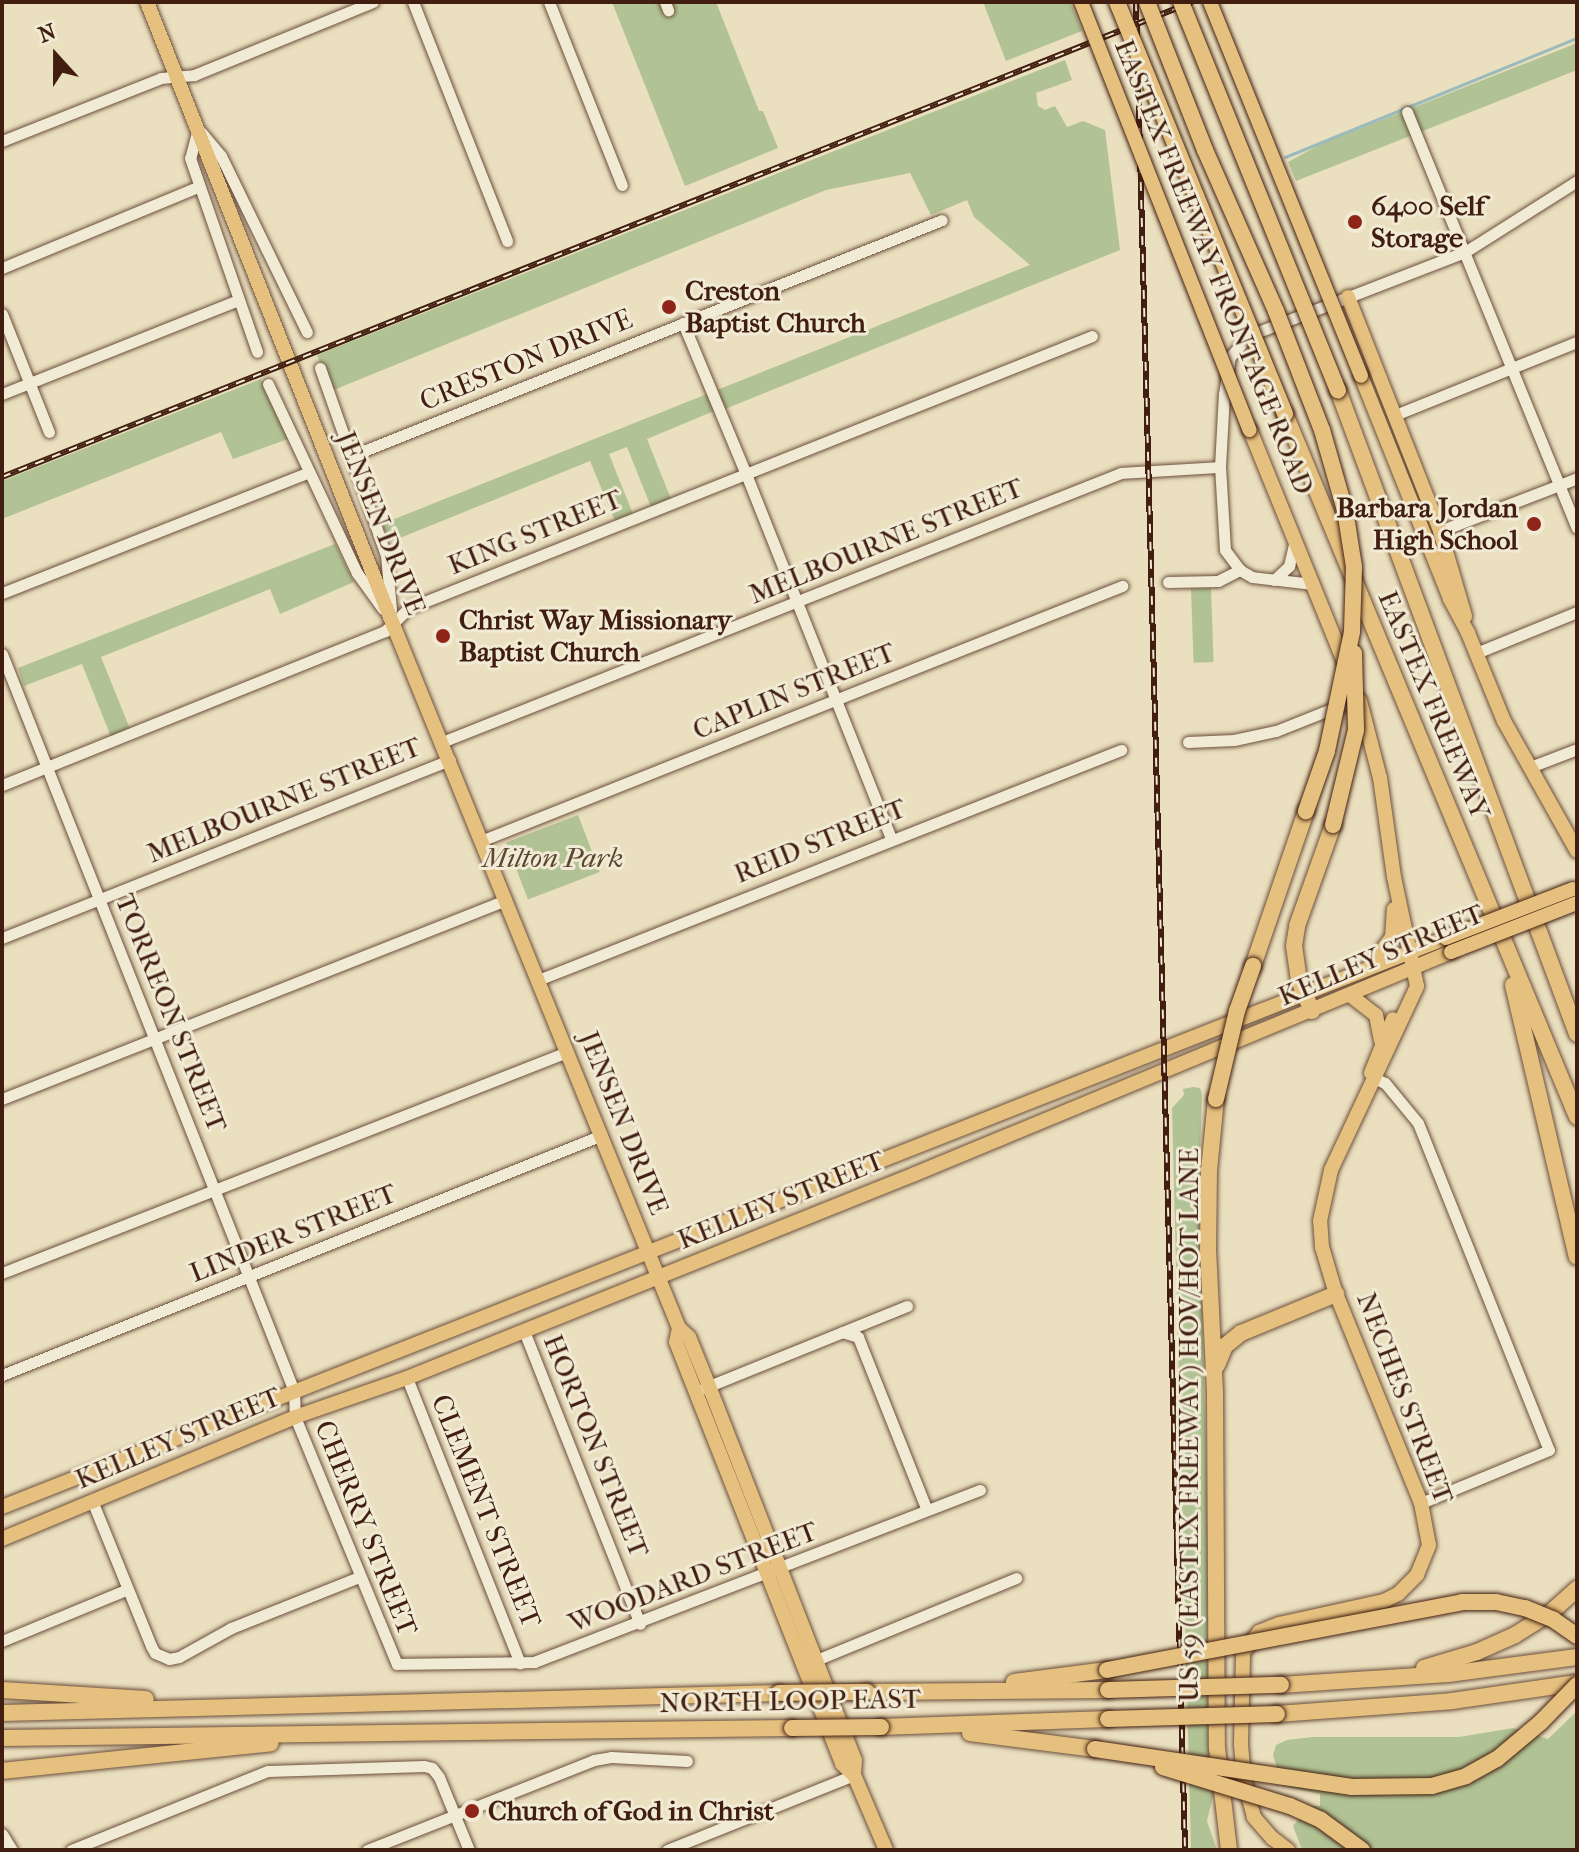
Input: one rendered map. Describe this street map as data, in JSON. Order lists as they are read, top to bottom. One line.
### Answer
{"streets":{"highway":["EASTEX FREEWAY","US 59 (EASTEX FREEWAY) HOV/HOT LANE","NORTH LOOP EAST"],"main road":["EASTEX FREEWAY FRONTAGE ROAD","JENSEN DRIVE","KELLEY STREET","NECHES STREET"],"street":["CRESTON DRIVE","KING STREET","MELBOURNE STREET","CAPLIN STREET","REID STREET","TORREON STREET","LINDER STREET","HORTON STREET","CLEMENT STREET","CHERRY STREET","WOODARD STREET"]},"crossings":[["EASTEX FREEWAY FRONTAGE ROAD","KELLEY STREET"],["EASTEX FREEWAY FRONTAGE ROAD","NECHES STREET"],["JENSEN DRIVE","KING STREET"],["JENSEN DRIVE","MELBOURNE STREET"],["JENSEN DRIVE","CAPLIN STREET"],["JENSEN DRIVE","REID STREET"],["JENSEN DRIVE","KELLEY STREET"],["JENSEN DRIVE","LINDER STREET"],["JENSEN DRIVE","WOODARD STREET"],["KING STREET","TORREON STREET"],["MELBOURNE STREET","TORREON STREET"],["KELLEY STREET","TORREON STREET"],["KELLEY STREET","NECHES STREET"],["KELLEY STREET","HORTON STREET"],["KELLEY STREET","CLEMENT STREET"],["KELLEY STREET","CHERRY STREET"],["TORREON STREET","LINDER STREET"],["TORREON STREET","CHERRY STREET"],["HORTON STREET","WOODARD STREET"],["CLEMENT STREET","WOODARD STREET"],["CHERRY STREET","WOODARD STREET"]],"parks":["Milton Park"],"places":["6400 Self Storage","Creston Baptist Church","Barbara Jordan High School","Christ Way Missionary Baptist Church","Church of God in Christ"],"north":"top"}
